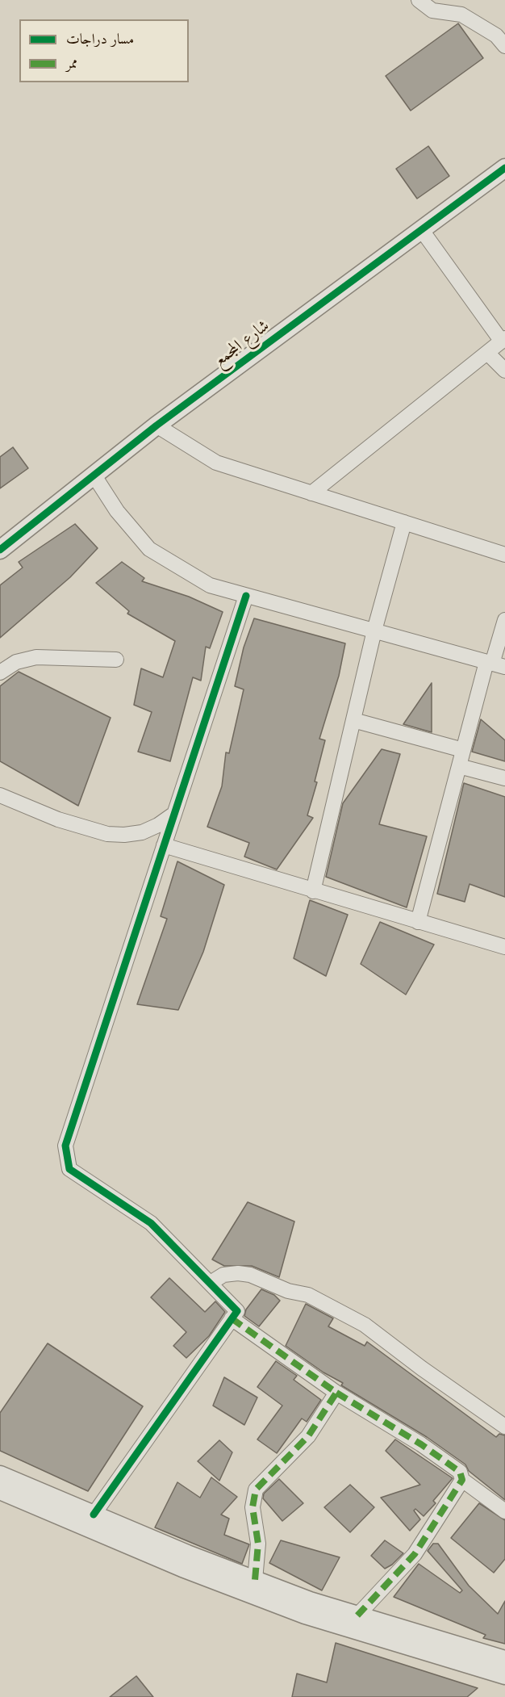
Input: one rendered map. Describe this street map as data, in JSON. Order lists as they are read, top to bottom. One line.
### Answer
{"streets":{"street":["شارع المجمع"]},"legend":["مسار دراجات","ممر"]}
